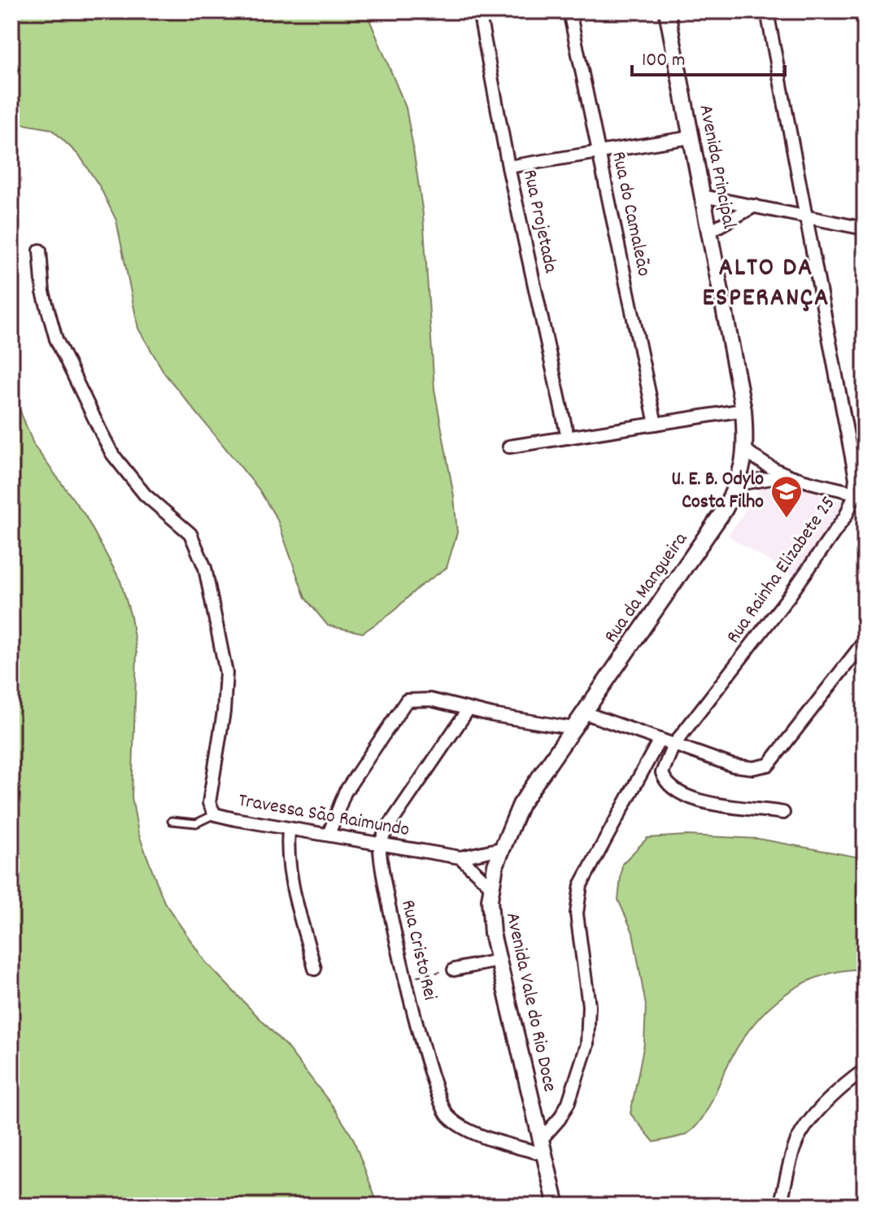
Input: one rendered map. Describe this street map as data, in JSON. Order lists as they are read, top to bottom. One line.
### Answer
{"streets":{"street":["Avenida Principal","Rua do Camaleão","Rua Projetada","Rua Rainha Elizabete 25","Rua da Mangueira","Travessa São Raimundo","Rua Cristo Rei","Avenida Vale do Rio Doce"]},"crossings":[["Avenida Principal","Rua da Mangueira"],["Rua da Mangueira","Avenida Vale do Rio Doce"],["Travessa São Raimundo","Rua Cristo Rei"],["Travessa São Raimundo","Avenida Vale do Rio Doce"],["Rua Cristo Rei","Avenida Vale do Rio Doce"]],"districts":["ALTO DA ESPERANÇA"],"places":{"school or university":["U. E. B. Odylo Costa Filho"]},"scale_bar":"100 m"}
